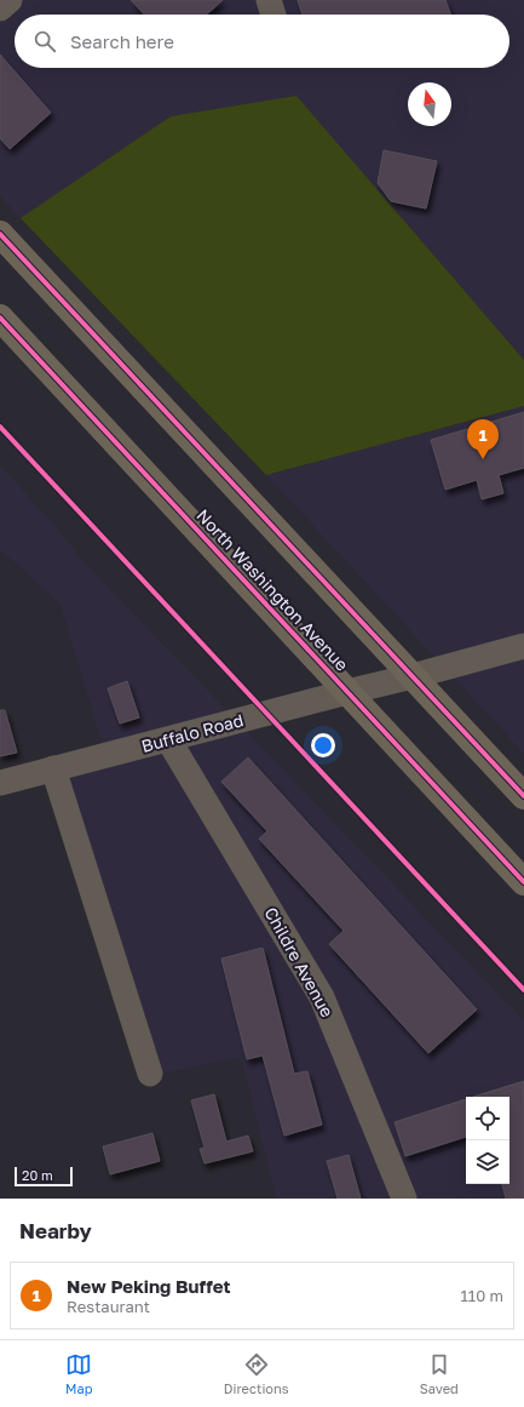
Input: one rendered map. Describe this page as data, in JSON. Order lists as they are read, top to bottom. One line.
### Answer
{"streets":{"main road":["North Washington Avenue"],"street":["Buffalo Road","Childre Avenue"]},"crossings":[["North Washington Avenue","Buffalo Road"],["Buffalo Road","Childre Avenue"]],"scale_bar":"20 m","north":"top","page":{"search":"Search here","pins":"1","scale":"20 m","heading":"Nearby","list":[{"mark":"1","name":"New Peking Buffet","note":"Restaurant","value":"110 m"}],"nav":["Map","Directions","Saved"]}}
